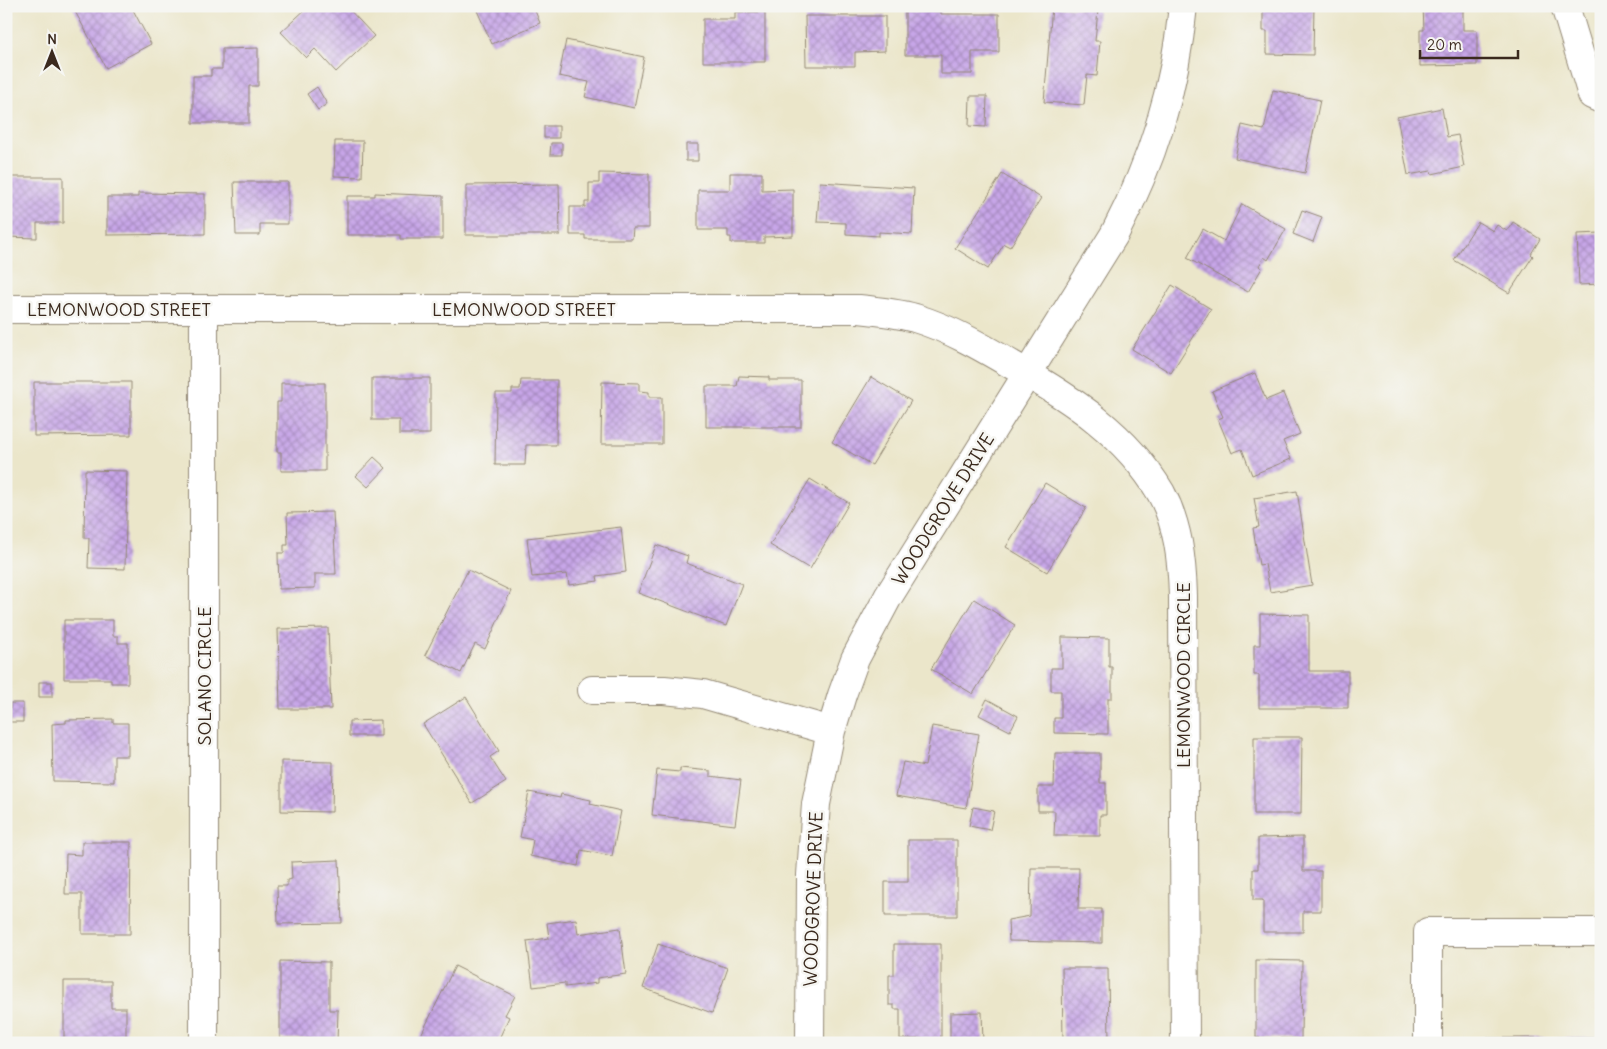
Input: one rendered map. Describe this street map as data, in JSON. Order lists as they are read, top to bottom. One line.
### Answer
{"streets":{"street":["LEMONWOOD STREET","WOODGROVE DRIVE","LEMONWOOD CIRCLE","SOLANO CIRCLE"]},"crossings":[["LEMONWOOD STREET","WOODGROVE DRIVE"],["LEMONWOOD STREET","LEMONWOOD CIRCLE"],["LEMONWOOD STREET","SOLANO CIRCLE"],["WOODGROVE DRIVE","LEMONWOOD CIRCLE"]],"scale_bar":"20 m","north":"top"}
